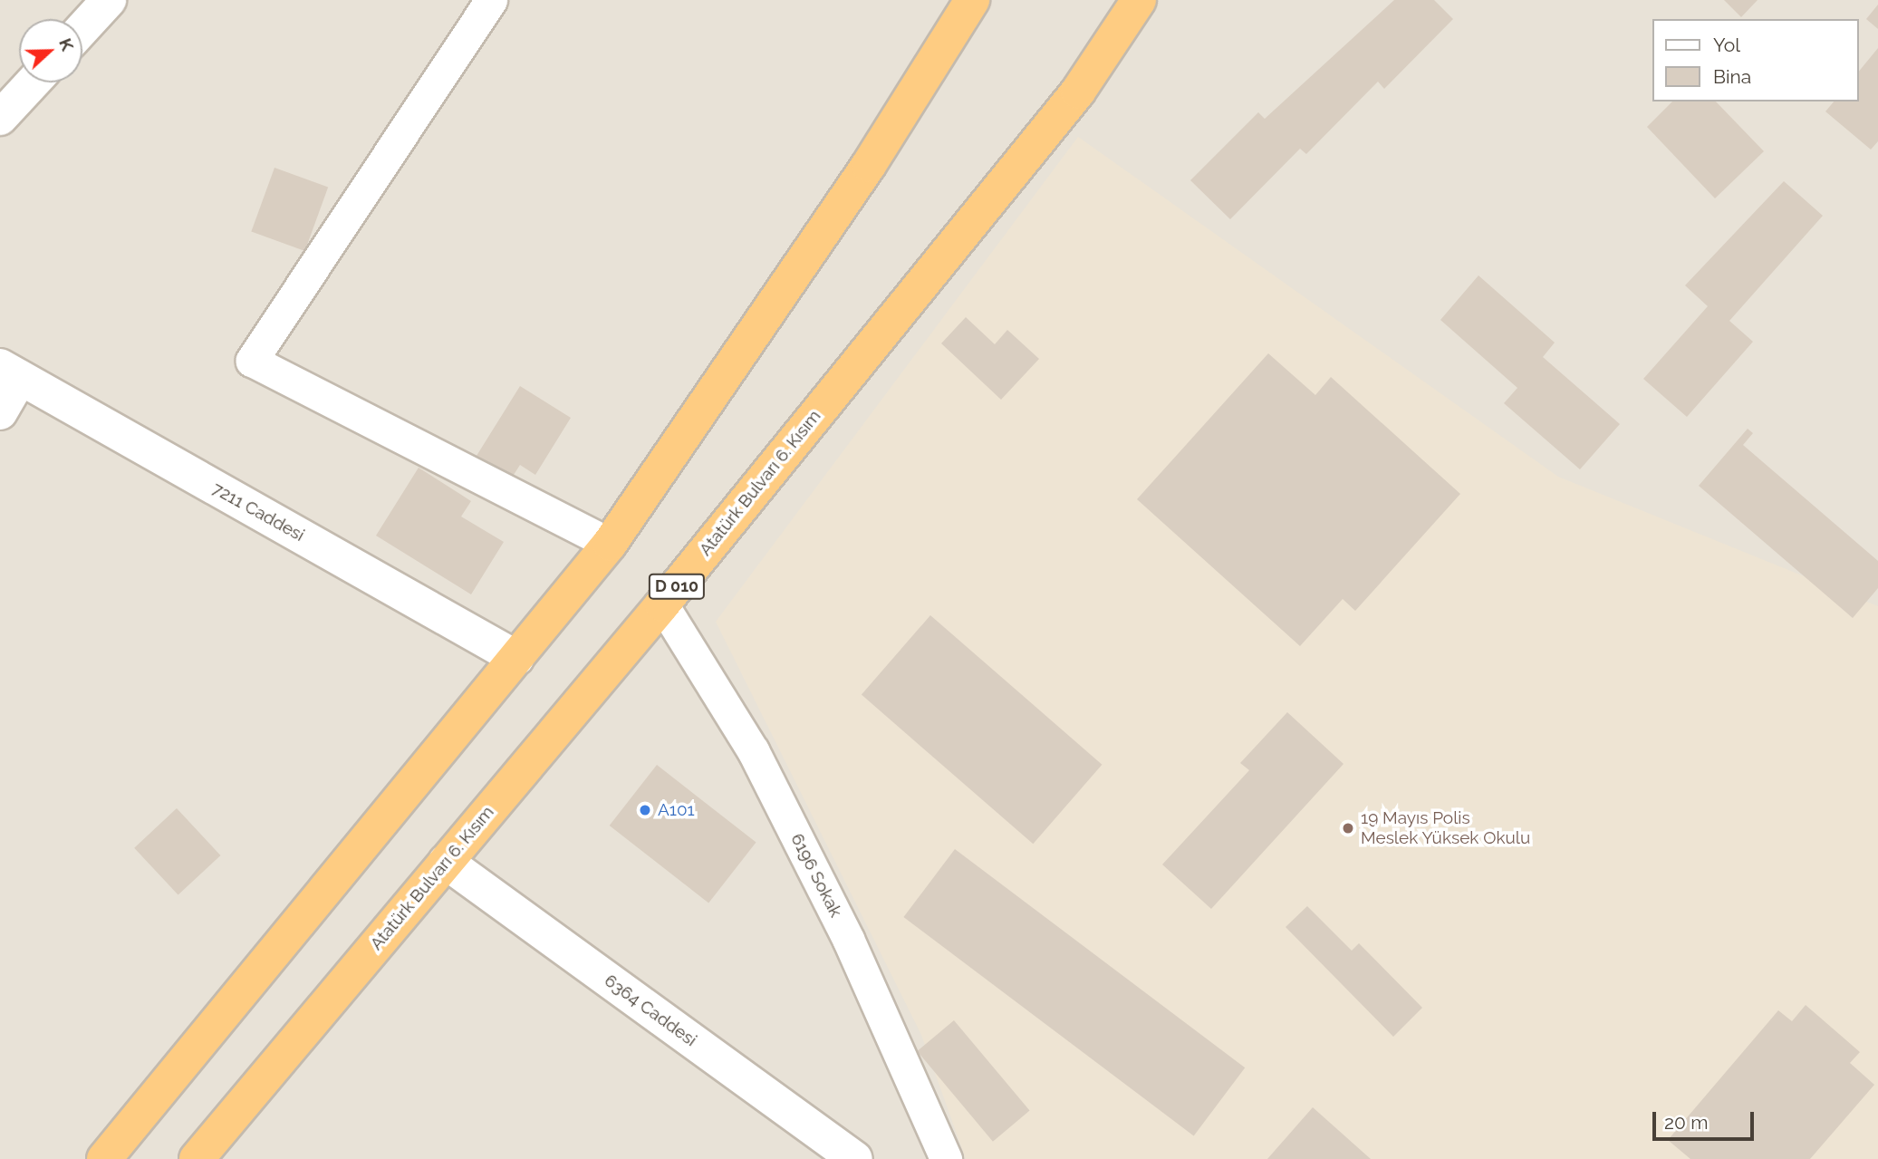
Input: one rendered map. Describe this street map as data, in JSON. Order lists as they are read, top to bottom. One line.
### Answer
{"streets":{"highway":["Atatürk Bulvarı 6. Kısım","D 010"],"street":["7211 Caddesi","6196 Sokak","6364 Caddesi"]},"crossings":[["Atatürk Bulvarı 6. Kısım","6196 Sokak"],["Atatürk Bulvarı 6. Kısım","6364 Caddesi"]],"places":["A101","19 Mayıs Polis Meslek Yüksek Okulu"],"legend":["Yol","Bina"],"scale_bar":"20 m","north":"right"}
